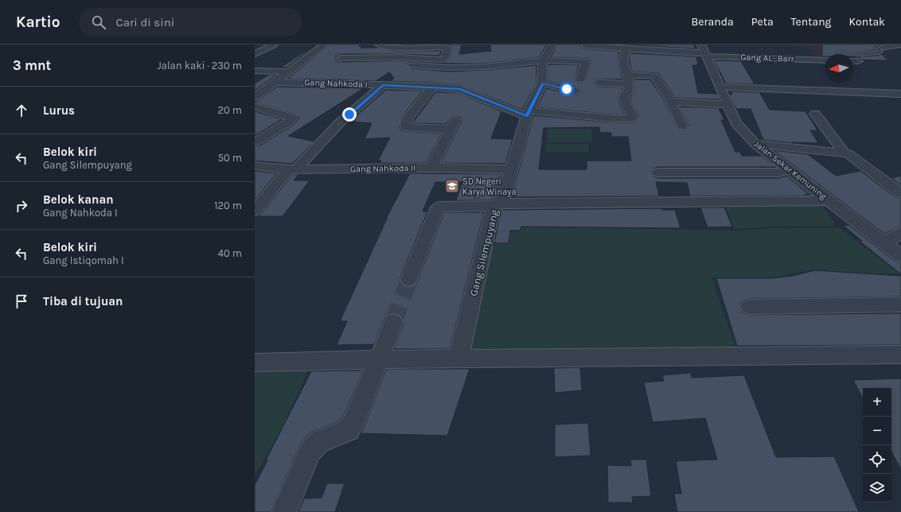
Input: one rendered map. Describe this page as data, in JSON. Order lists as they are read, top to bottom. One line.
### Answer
{"streets":{"street":["Gang AL- Barr","Gang Nahkoda I","Gang Nahkoda II","Jalan Sekar Kemuning","Gang Silempuyang"]},"crossings":[["Gang AL- Barr","Jalan Sekar Kemuning"],["Gang Nahkoda I","Gang Silempuyang"],["Gang Nahkoda II","Gang Silempuyang"]],"places":{"school or university":["SD Negeri Karya Winaya"]},"north":"left","page":{"header":"Kartio","search":"Cari di sini","nav":["Beranda","Peta","Tentang","Kontak"],"heading":["3 mnt","Jalan kaki · 230 m"],"list":[["Lurus","20 m"],["Belok kiri","Gang Silempuyang","50 m"],["Belok kanan","Gang Nahkoda I","120 m"],["Belok kiri","Gang Istiqomah I","40 m"],"Tiba di tujuan"],"map_buttons":["+","−"]}}
